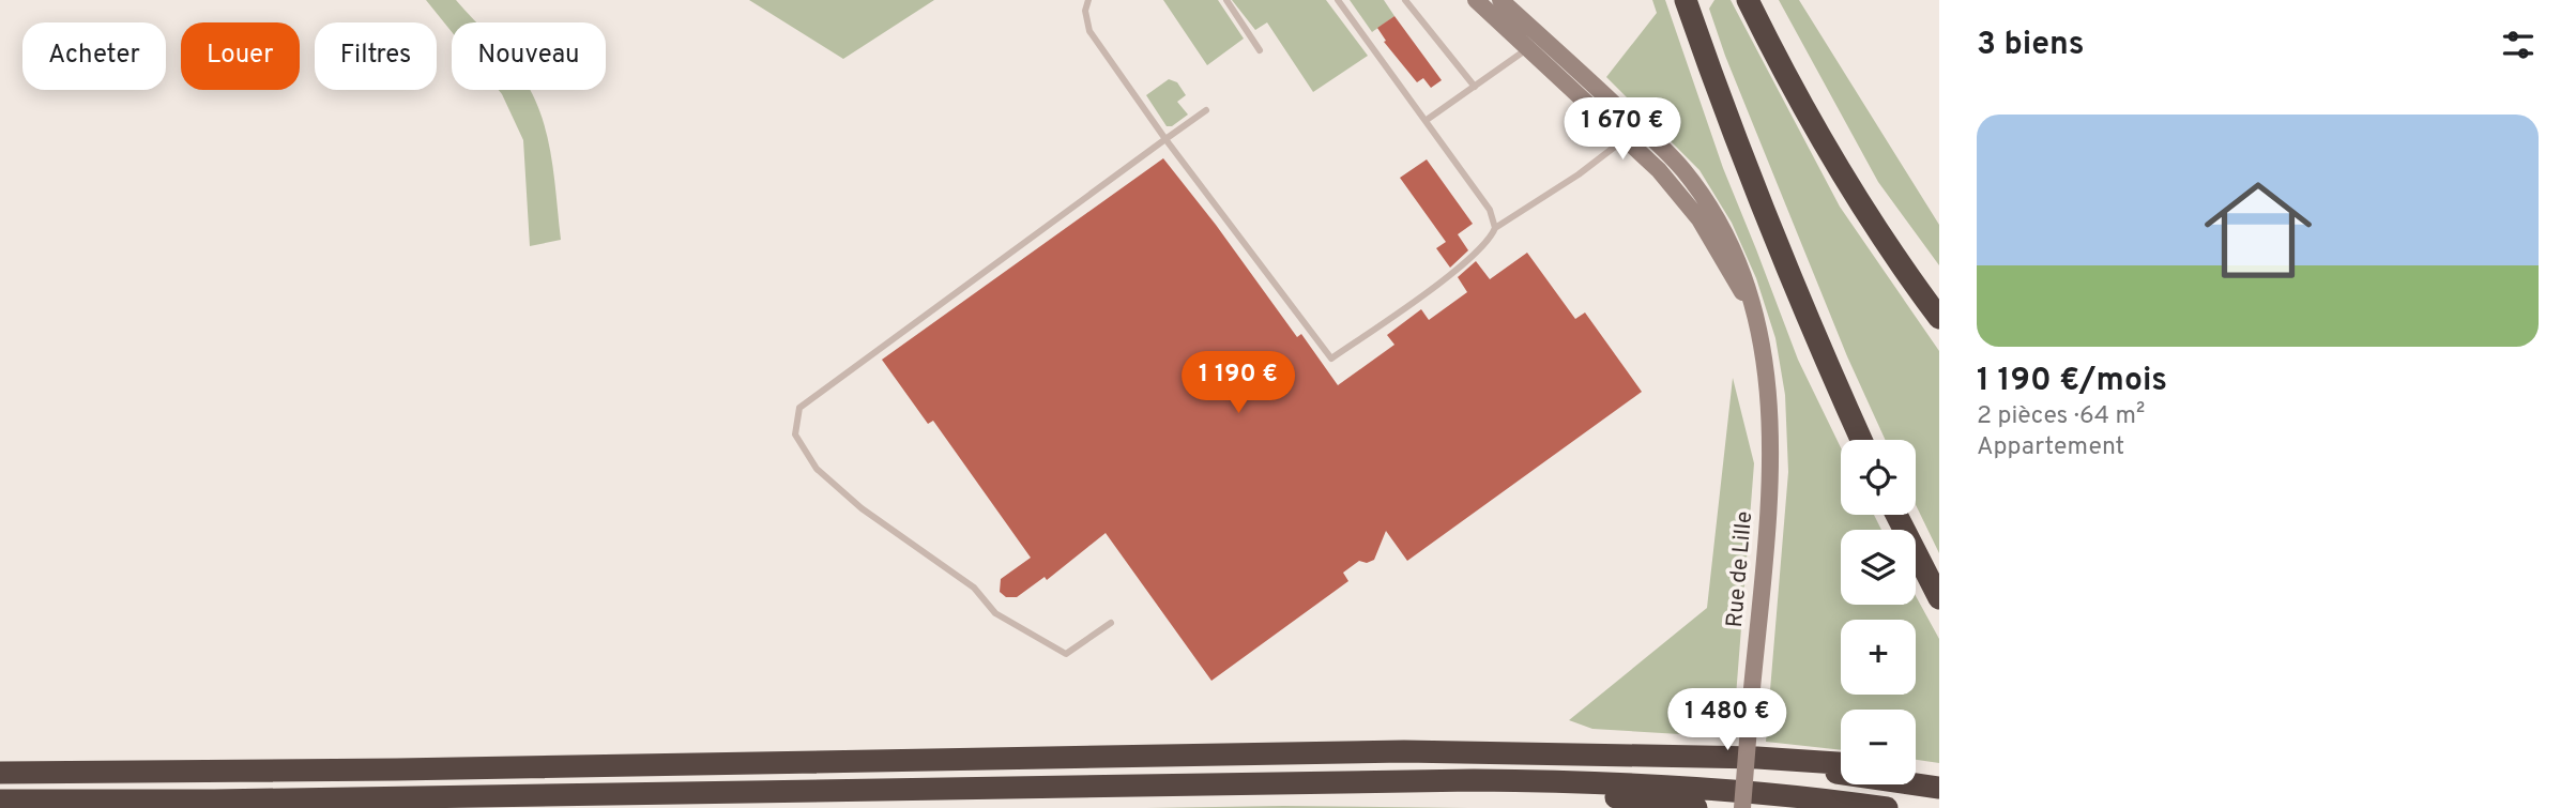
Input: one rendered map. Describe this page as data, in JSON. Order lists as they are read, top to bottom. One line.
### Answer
{"streets":{"main road":["Rue de Lille"]},"page":{"heading":"3 biens","chip":["Acheter","Louer","Filtres","Nouveau"],"list":[{"name":"1 190 €/mois","note":"2 pièces · 64 m² · Appartement"}],"price":["1 670 €","1 190 €","1 480 €"],"map_buttons":["+","−"]}}
